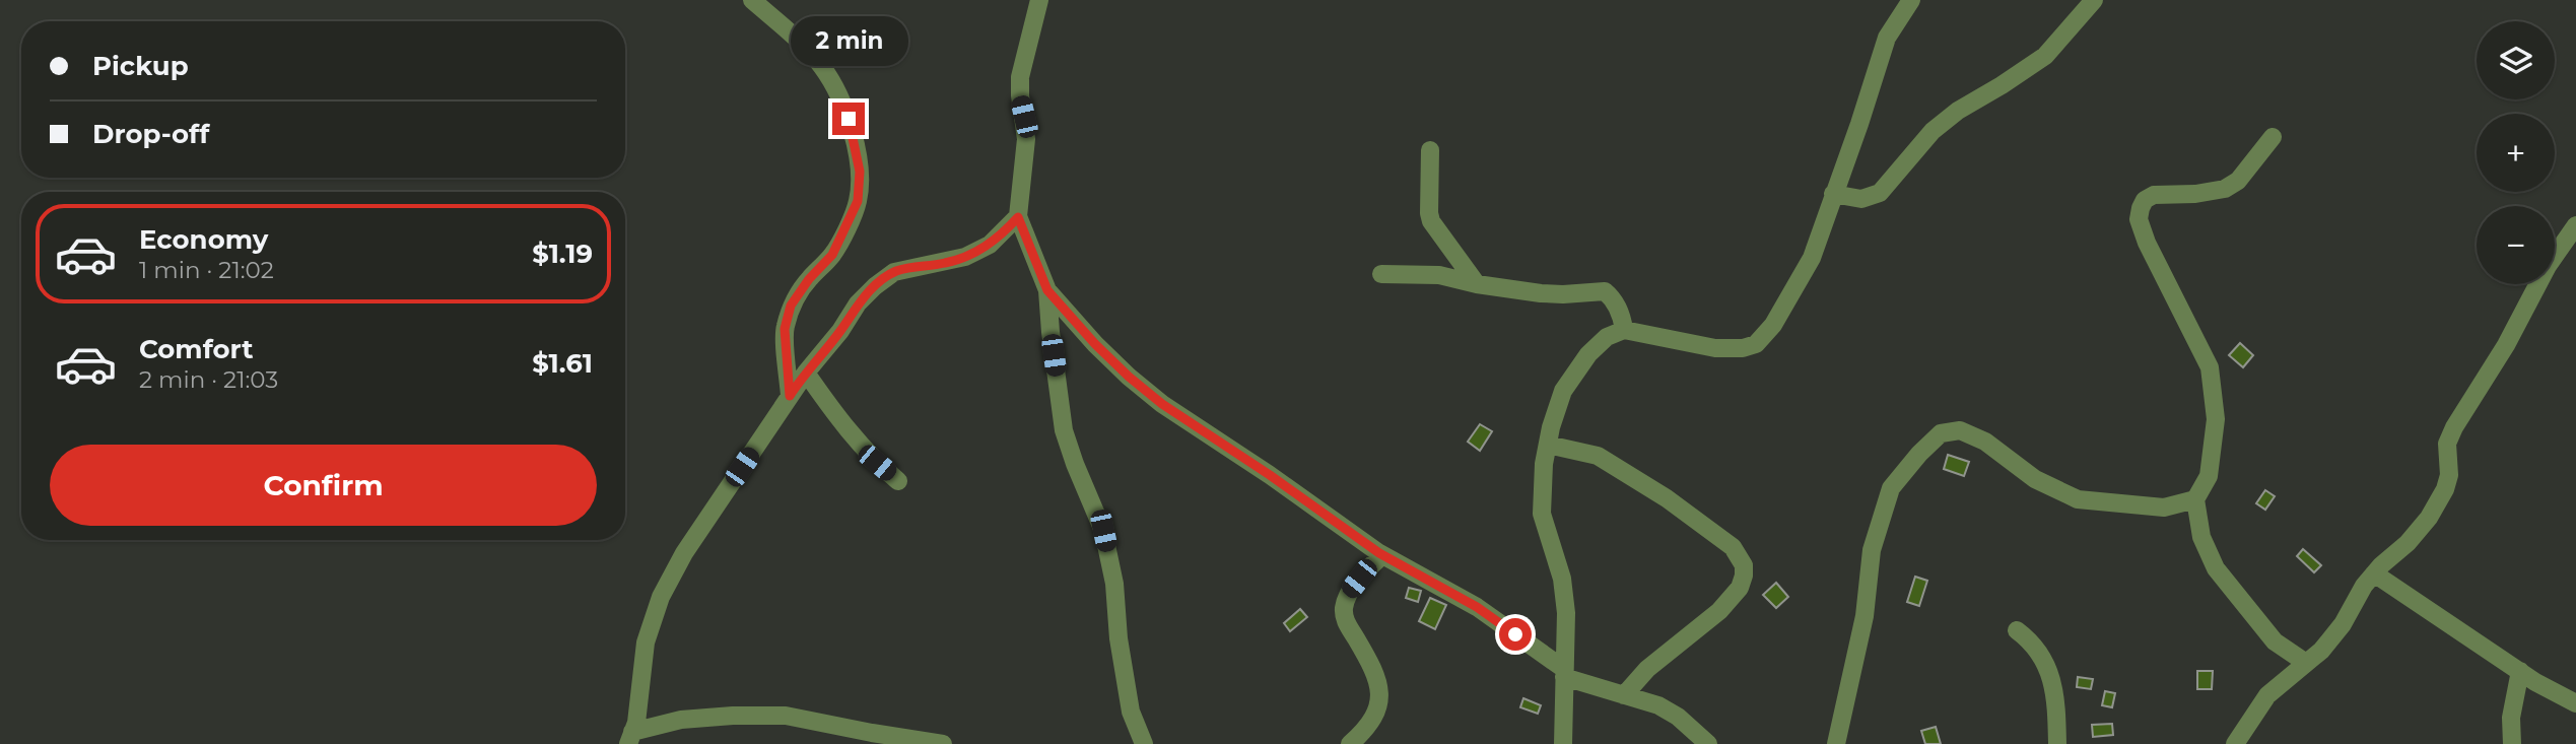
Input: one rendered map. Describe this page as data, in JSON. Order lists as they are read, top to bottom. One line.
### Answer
{"page":{"bubble":"2 min","map_buttons":["+","−"],"banner":["Pickup","Drop-off"],"list":[{"name":"Economy","note":"1 min · 21:02","value":"$1.19"},{"name":"Comfort","note":"2 min · 21:03","value":"$1.61"}],"buttons":"Confirm"}}
